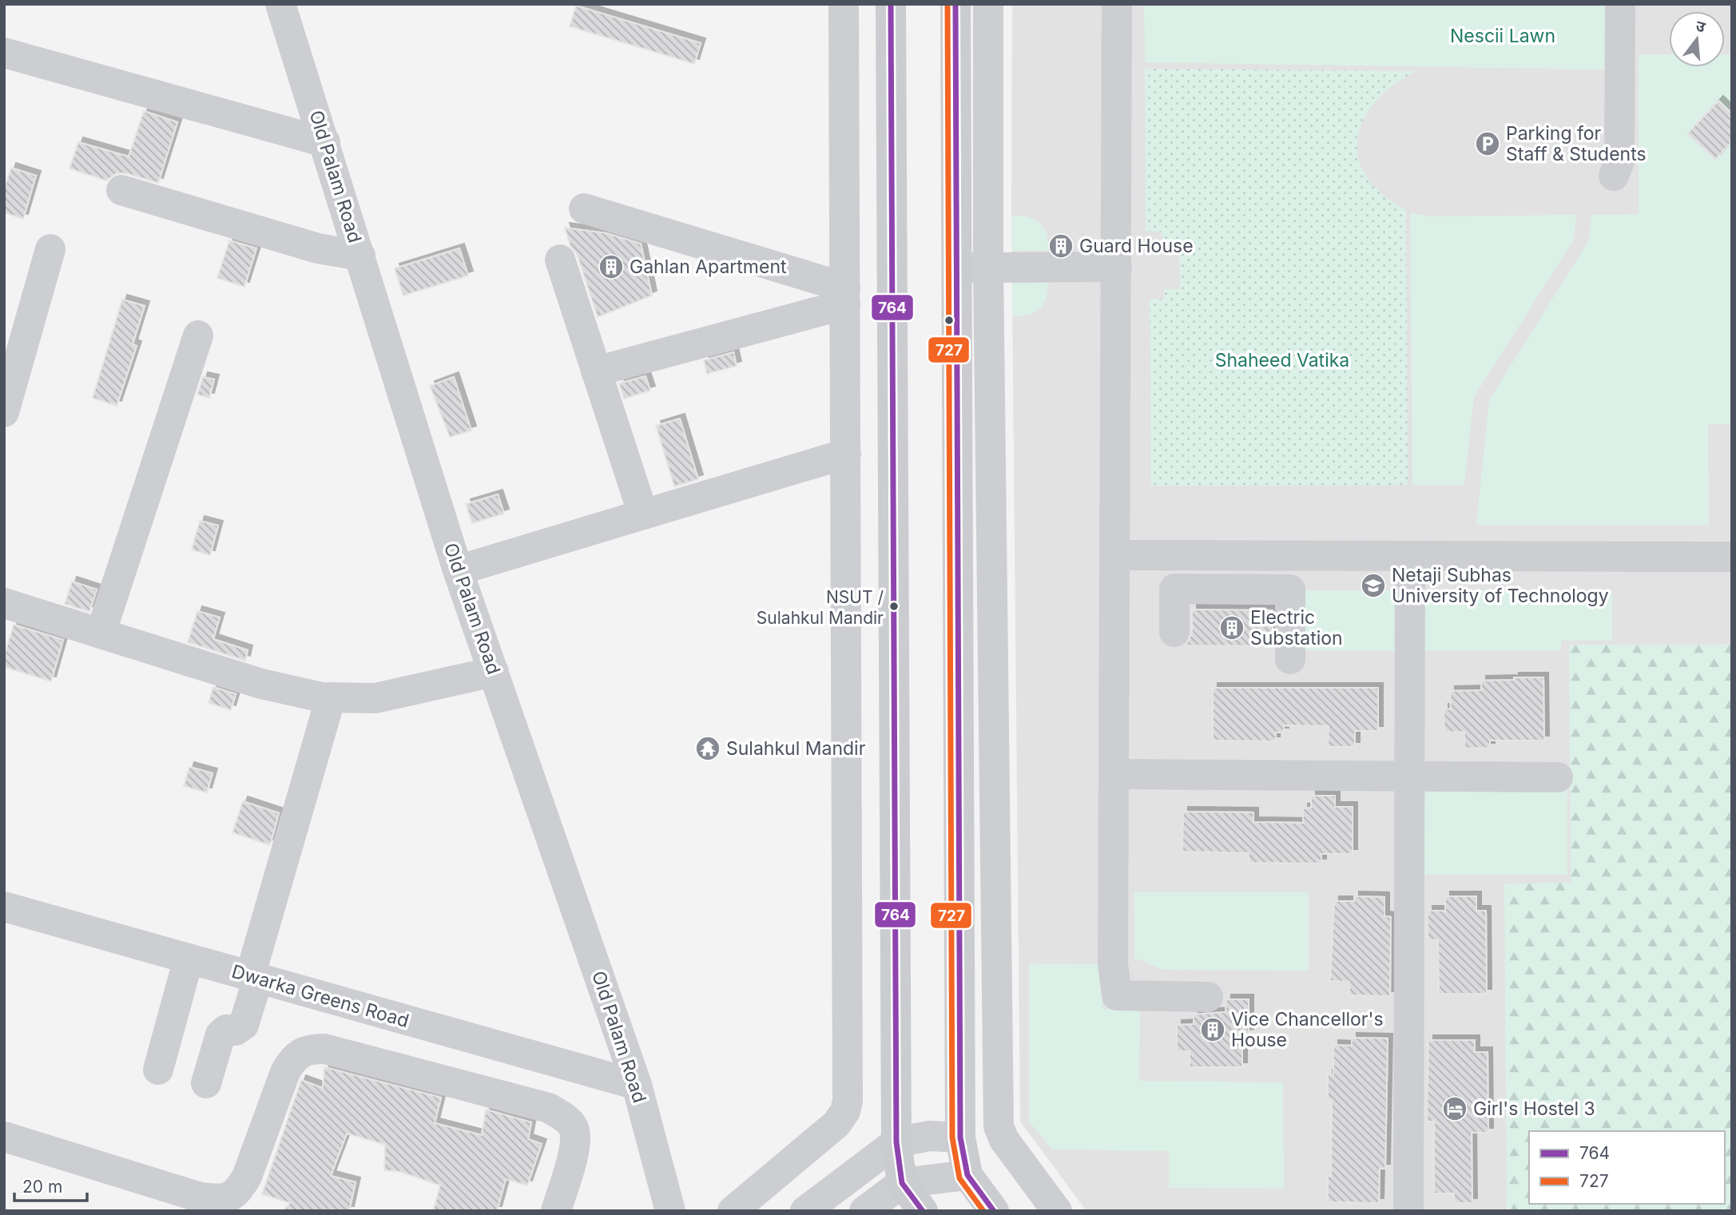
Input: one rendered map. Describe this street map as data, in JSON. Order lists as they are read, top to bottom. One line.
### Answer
{"streets":{"street":["Old Palam Road","Dwarka Greens Road"]},"crossings":[["Old Palam Road","Dwarka Greens Road"]],"parks":["Nescii Lawn","Shaheed Vatika"],"places":{"parking":["Parking for Staff & Students"],"building":["Guard House","Gahlan Apartment","Electric Substation","Vice Chancellor's House"],"school or university":["Netaji Subhas University of Technology"],"other":["NSUT / Sulahkul Mandir"],"temple":["Sulahkul Mandir"],"hotel":["Girl's Hostel 3"]},"lines":["transit line 764","transit line 727"],"legend":["764","727"],"scale_bar":"20 m","north":"top"}
